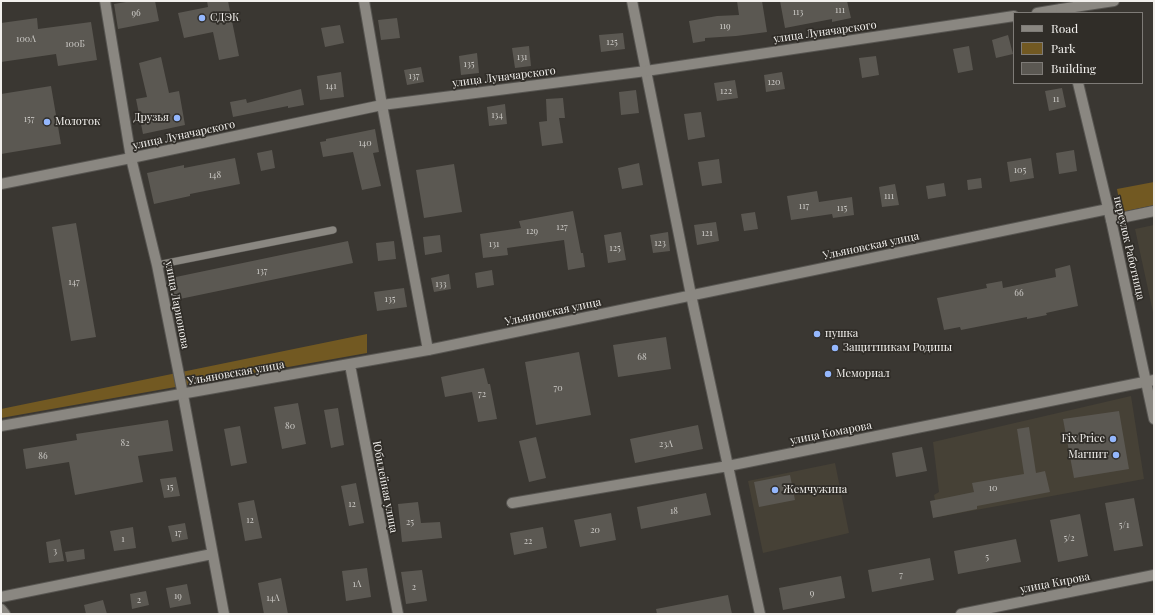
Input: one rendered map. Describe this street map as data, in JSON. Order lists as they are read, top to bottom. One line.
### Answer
{"streets":{"street":["улица Луначарского","Ульяновская улица","переулок Работница","улица Ларионова","улица Комарова","Юбилейная улица","улица Кирова"]},"crossings":[["улица Луначарского","улица Ларионова"],["Ульяновская улица","переулок Работница"],["Ульяновская улица","улица Ларионова"],["Ульяновская улица","Юбилейная улица"],["переулок Работница","улица Комарова"]],"places":["СДЭК","Друзья","Молоток","пушка","Защитникам Родины","Мемориал","Fix Price","Магнит","Жемчужина"],"house_numbers":["111","113","96","119","100А","125","100Б","131","135","137","120","141","122","11","134","157","140","105","148","111","117","115","127","129","121","123","131","125","137","147","133","66","135","68","70","72","80","82","23А","86","15","10","12","18","12","25","5/1","20","17","5/2","1","22","3","5","7","1А","2","9","19","14А","2"],"legend":["Road","Park","Building"]}
